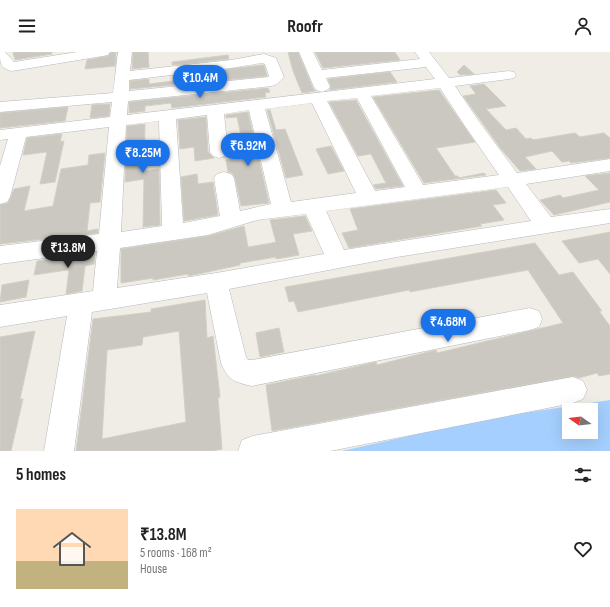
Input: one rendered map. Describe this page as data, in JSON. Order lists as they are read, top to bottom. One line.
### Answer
{"north":"left","page":{"header":"Roofr","price":["₹10.4M","₹6.92M","₹8.25M","₹13.8M","₹4.68M"],"heading":"5 homes","list":[{"name":"₹13.8M","note":"5 rooms · 168 m² · House"}]}}
